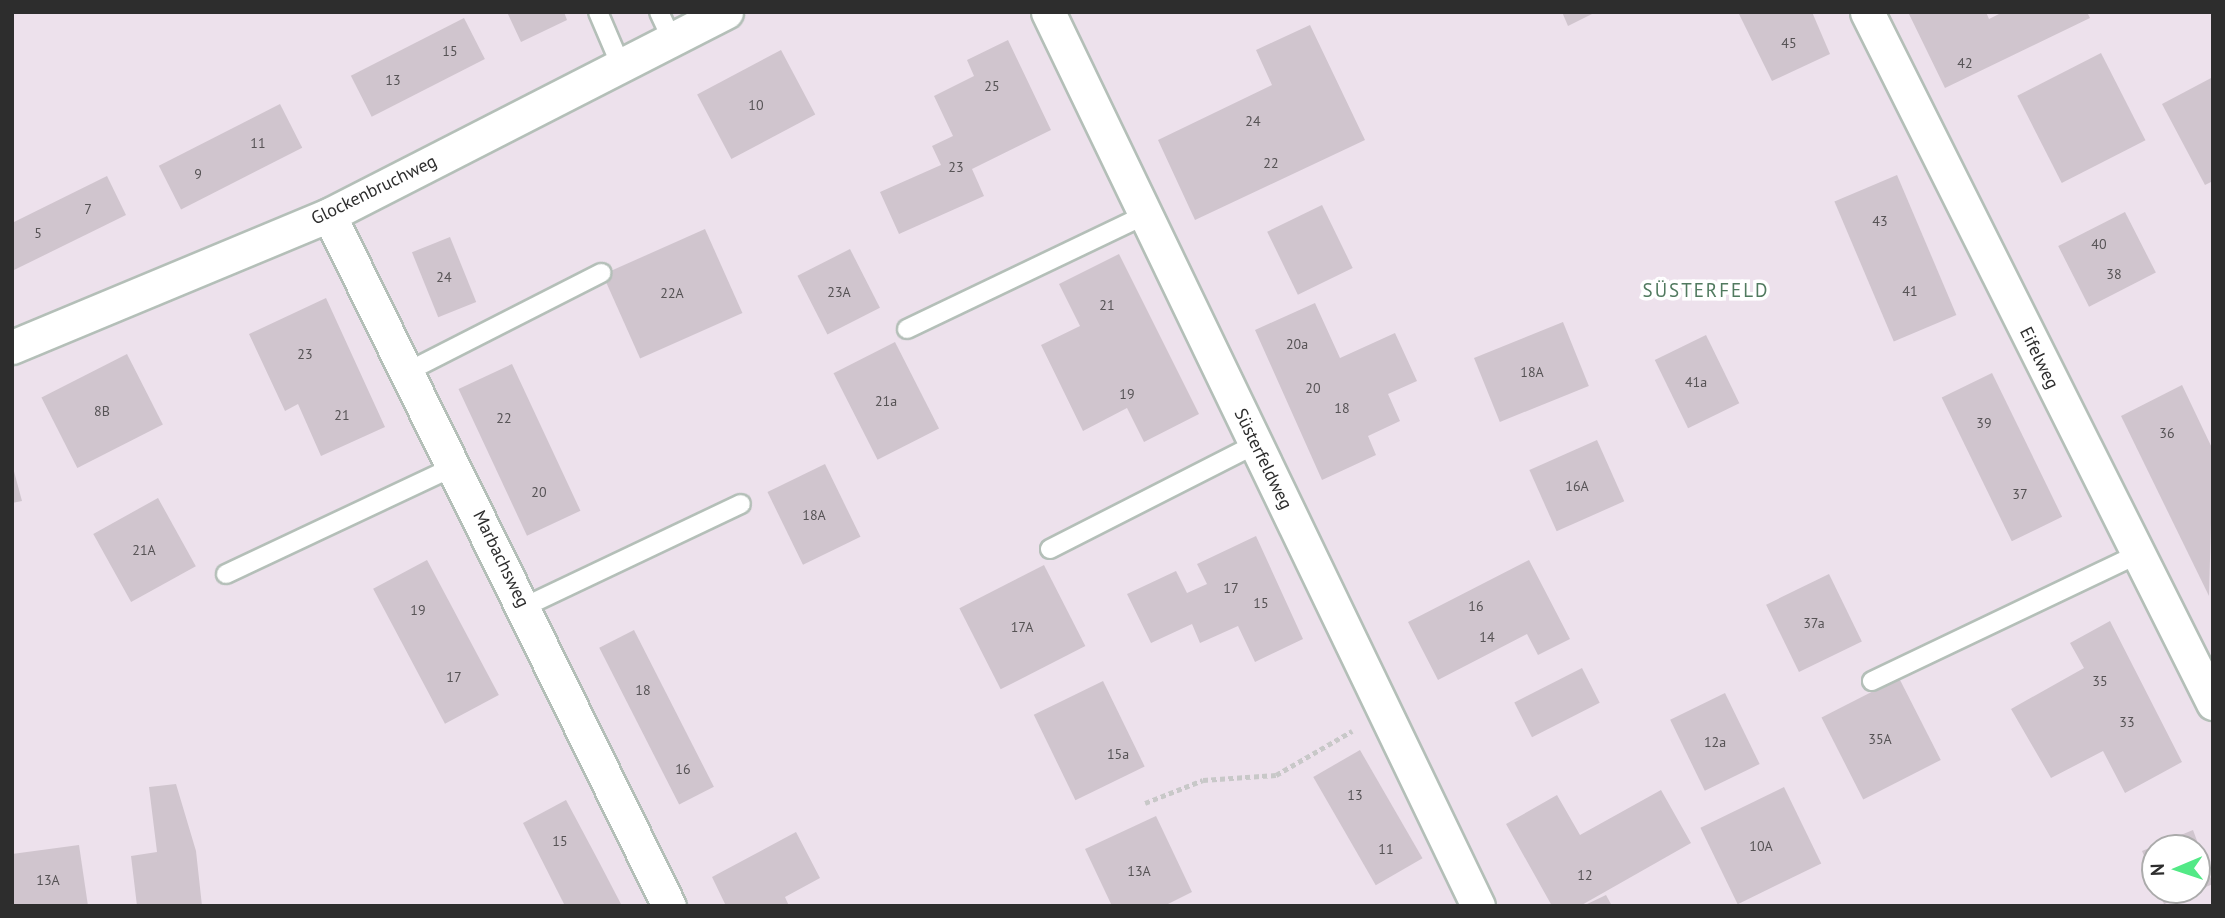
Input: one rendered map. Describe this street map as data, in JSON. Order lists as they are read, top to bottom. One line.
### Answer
{"streets":{"street":["Glockenbruchweg","Eifelweg","Süsterfeldweg","Marbachsweg"]},"crossings":[["Glockenbruchweg","Marbachsweg"]],"districts":["SÜSTERFELD"],"house_numbers":["45","15","42","13","25","10","24","11","22","23","9","7","43","5","40","38","24","41","23A","22A","21","20a","23","18A","41a","20","19","21a","18","8B","21","22","39","36","16A","20","37","18A","21A","17","15","16","19","37a","17A","14","17","35","18","33","35A","12a","15a","16","13","15","10A","11","13A","12","13A"],"north":"left"}
